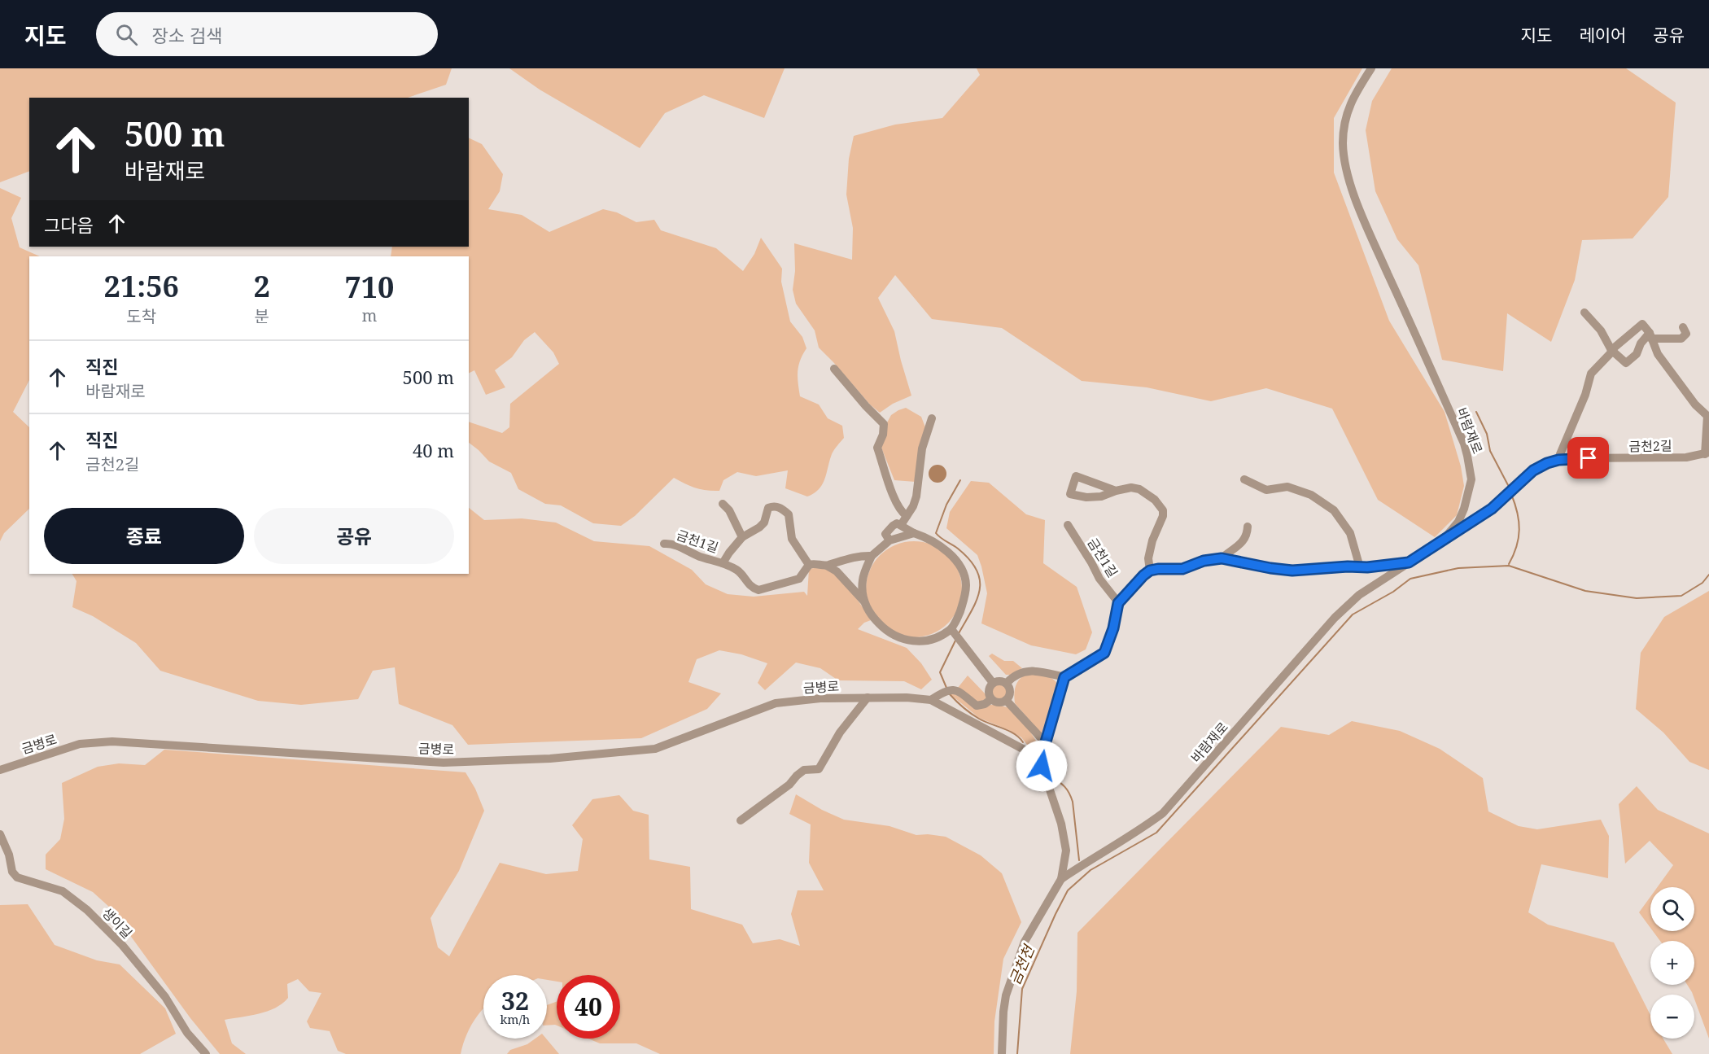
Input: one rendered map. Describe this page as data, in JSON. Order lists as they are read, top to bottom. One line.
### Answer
{"streets":{"street":["바람재로","금천2길","금천1길","금병로","생이길"]},"crossings":[["바람재로","금천2길"]],"water":["금천천"],"page":{"header":"지도","search":"장소 검색","nav":["지도","레이어","공유"],"turn":["500 m","바람재로"],"then":"그다음","eta":["21:56","도착","2","분","710","m"],"list":[{"name":"직진","note":"바람재로","value":"500 m"},{"name":"직진","note":"금천2길","value":"40 m"}],"buttons":["종료","공유"],"map_buttons":["+","−"],"speed":"32 km/h","limit":"40"}}
